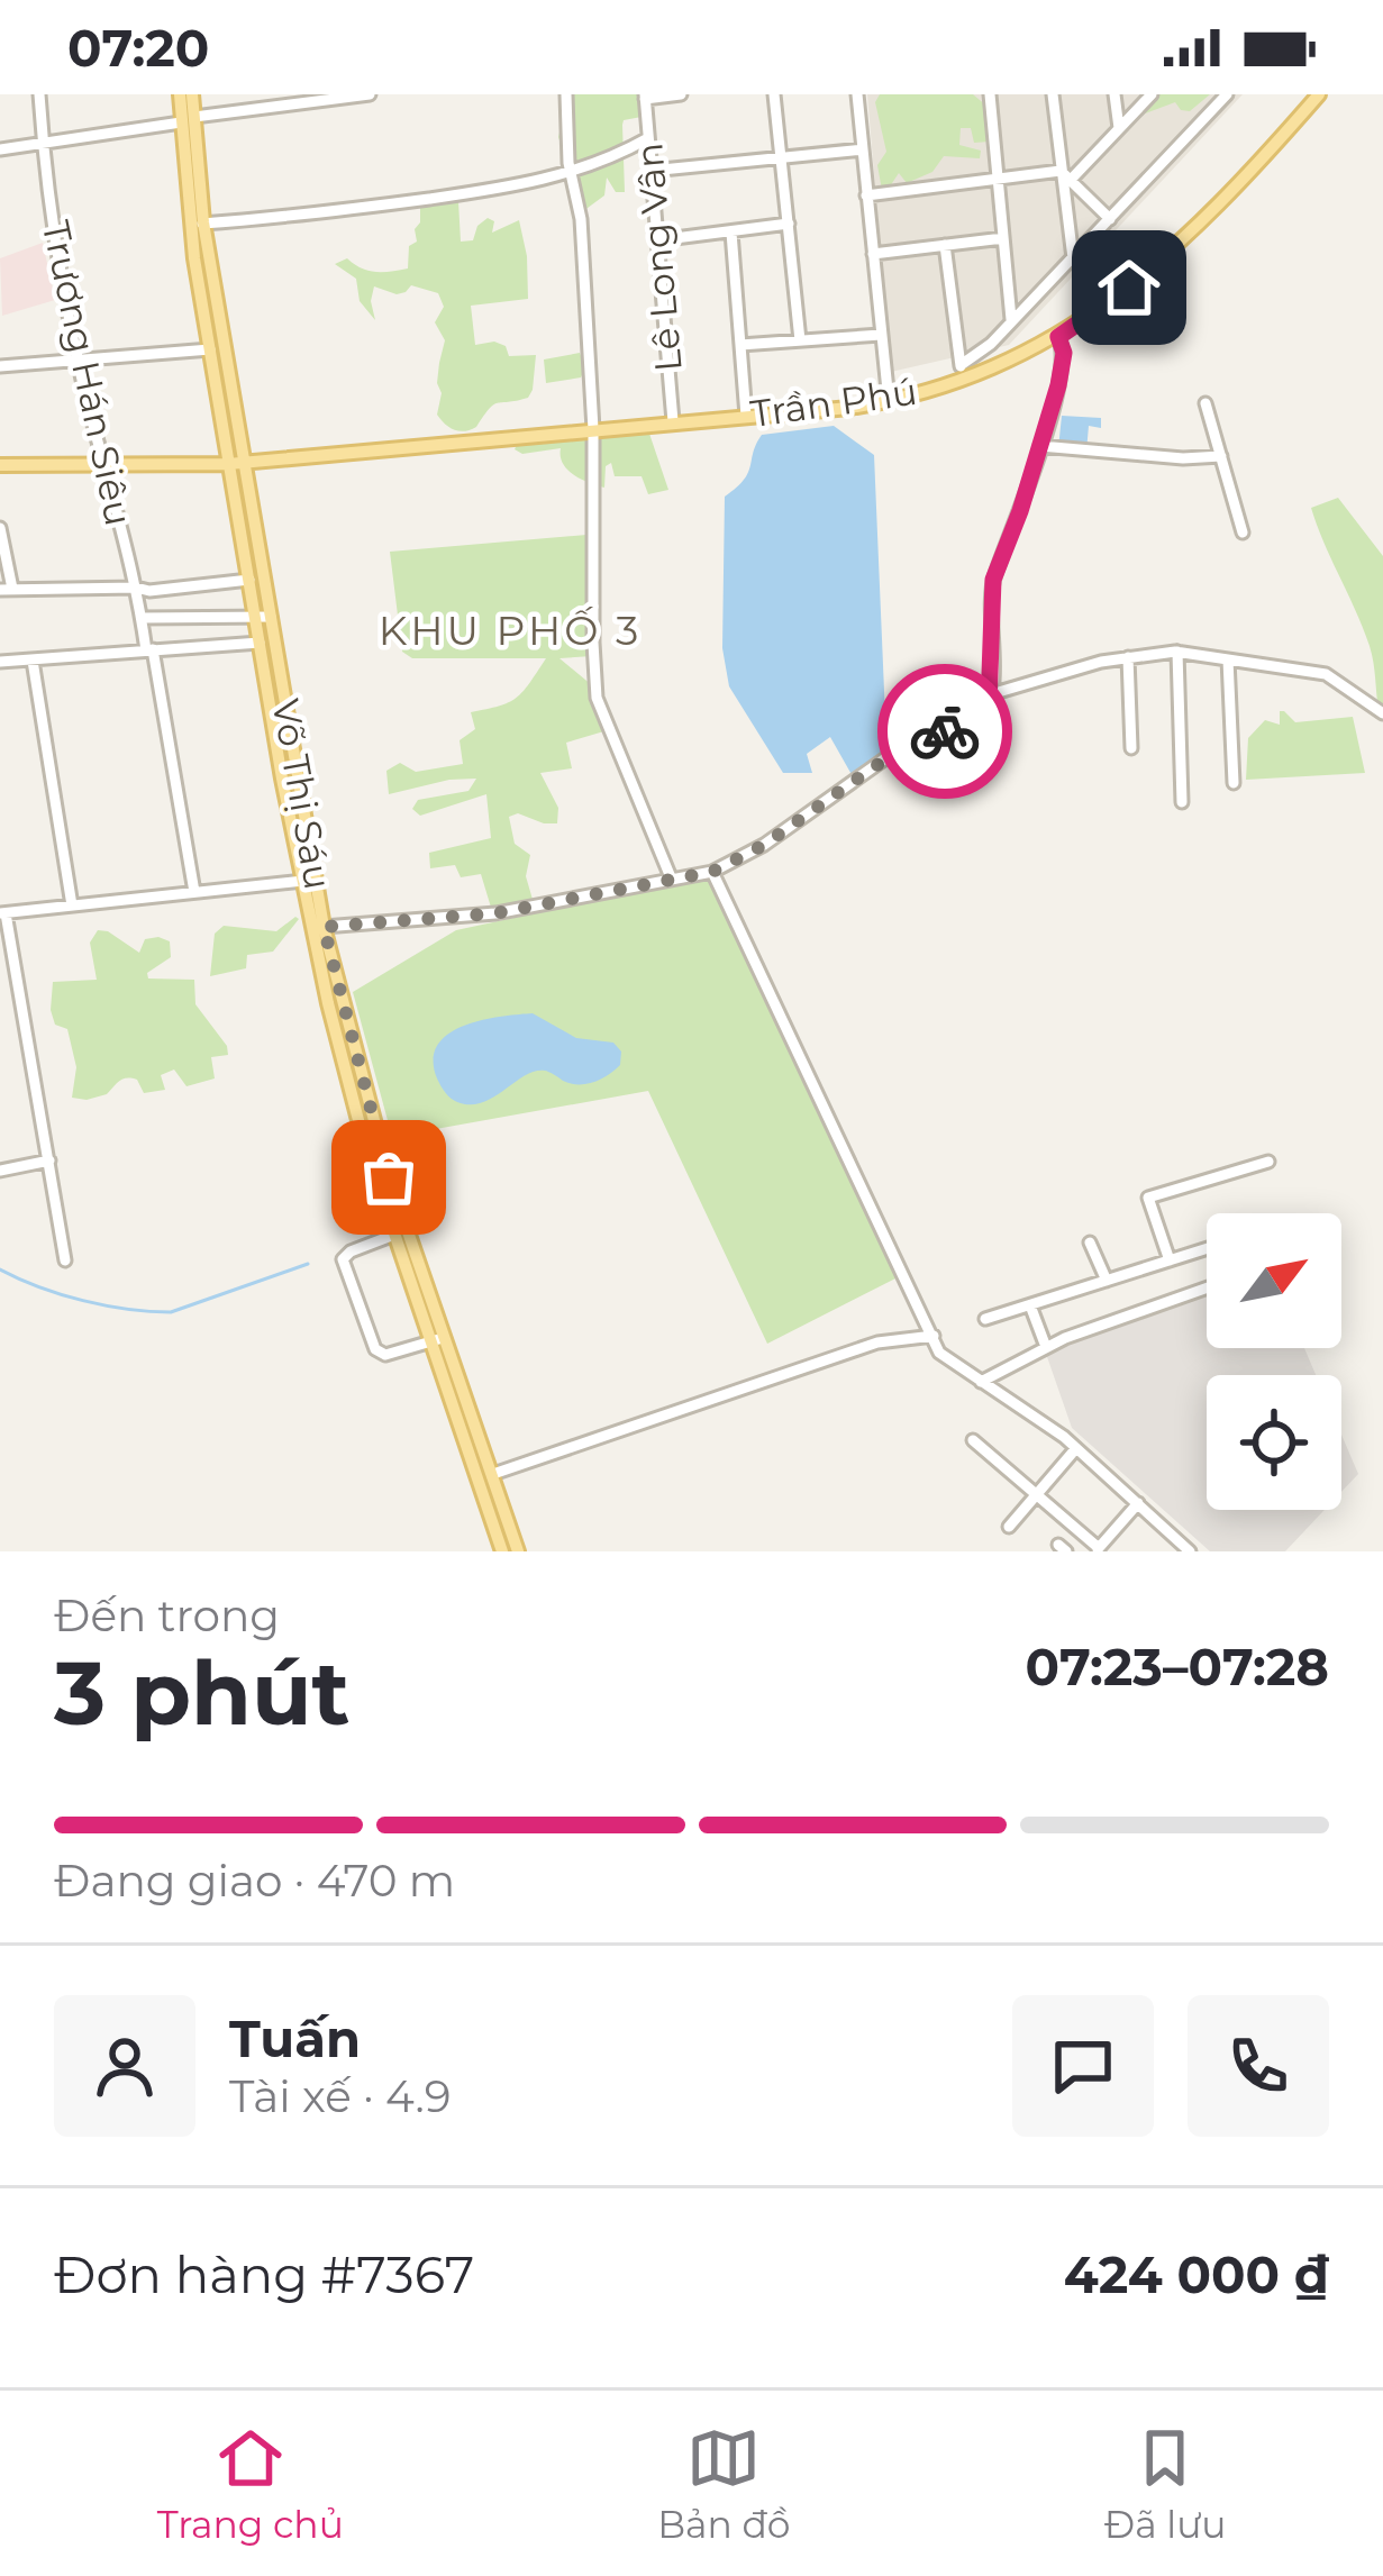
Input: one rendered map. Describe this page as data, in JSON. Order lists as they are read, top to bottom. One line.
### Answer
{"streets":{"main road":["Trần Phú","Võ Thị Sáu"],"street":["Lê Long Vân","Trương Hán Siêu"]},"crossings":[["Lê Long Vân","Trần Phú"],["Trương Hán Siêu","Trần Phú"],["Trần Phú","Võ Thị Sáu"]],"districts":["KHU PHỐ 3"],"north":"top right","page":{"status":"07:20","heading":["3 phút","Đến trong","07:23–07:28"],"panel":["Tuấn","Tài xế · 4.9","Đơn hàng #7367","424 000 ₫"],"bar":"Đang giao · 470 m","tabs":["Trang chủ","Bản đồ","Đã lưu"]}}
